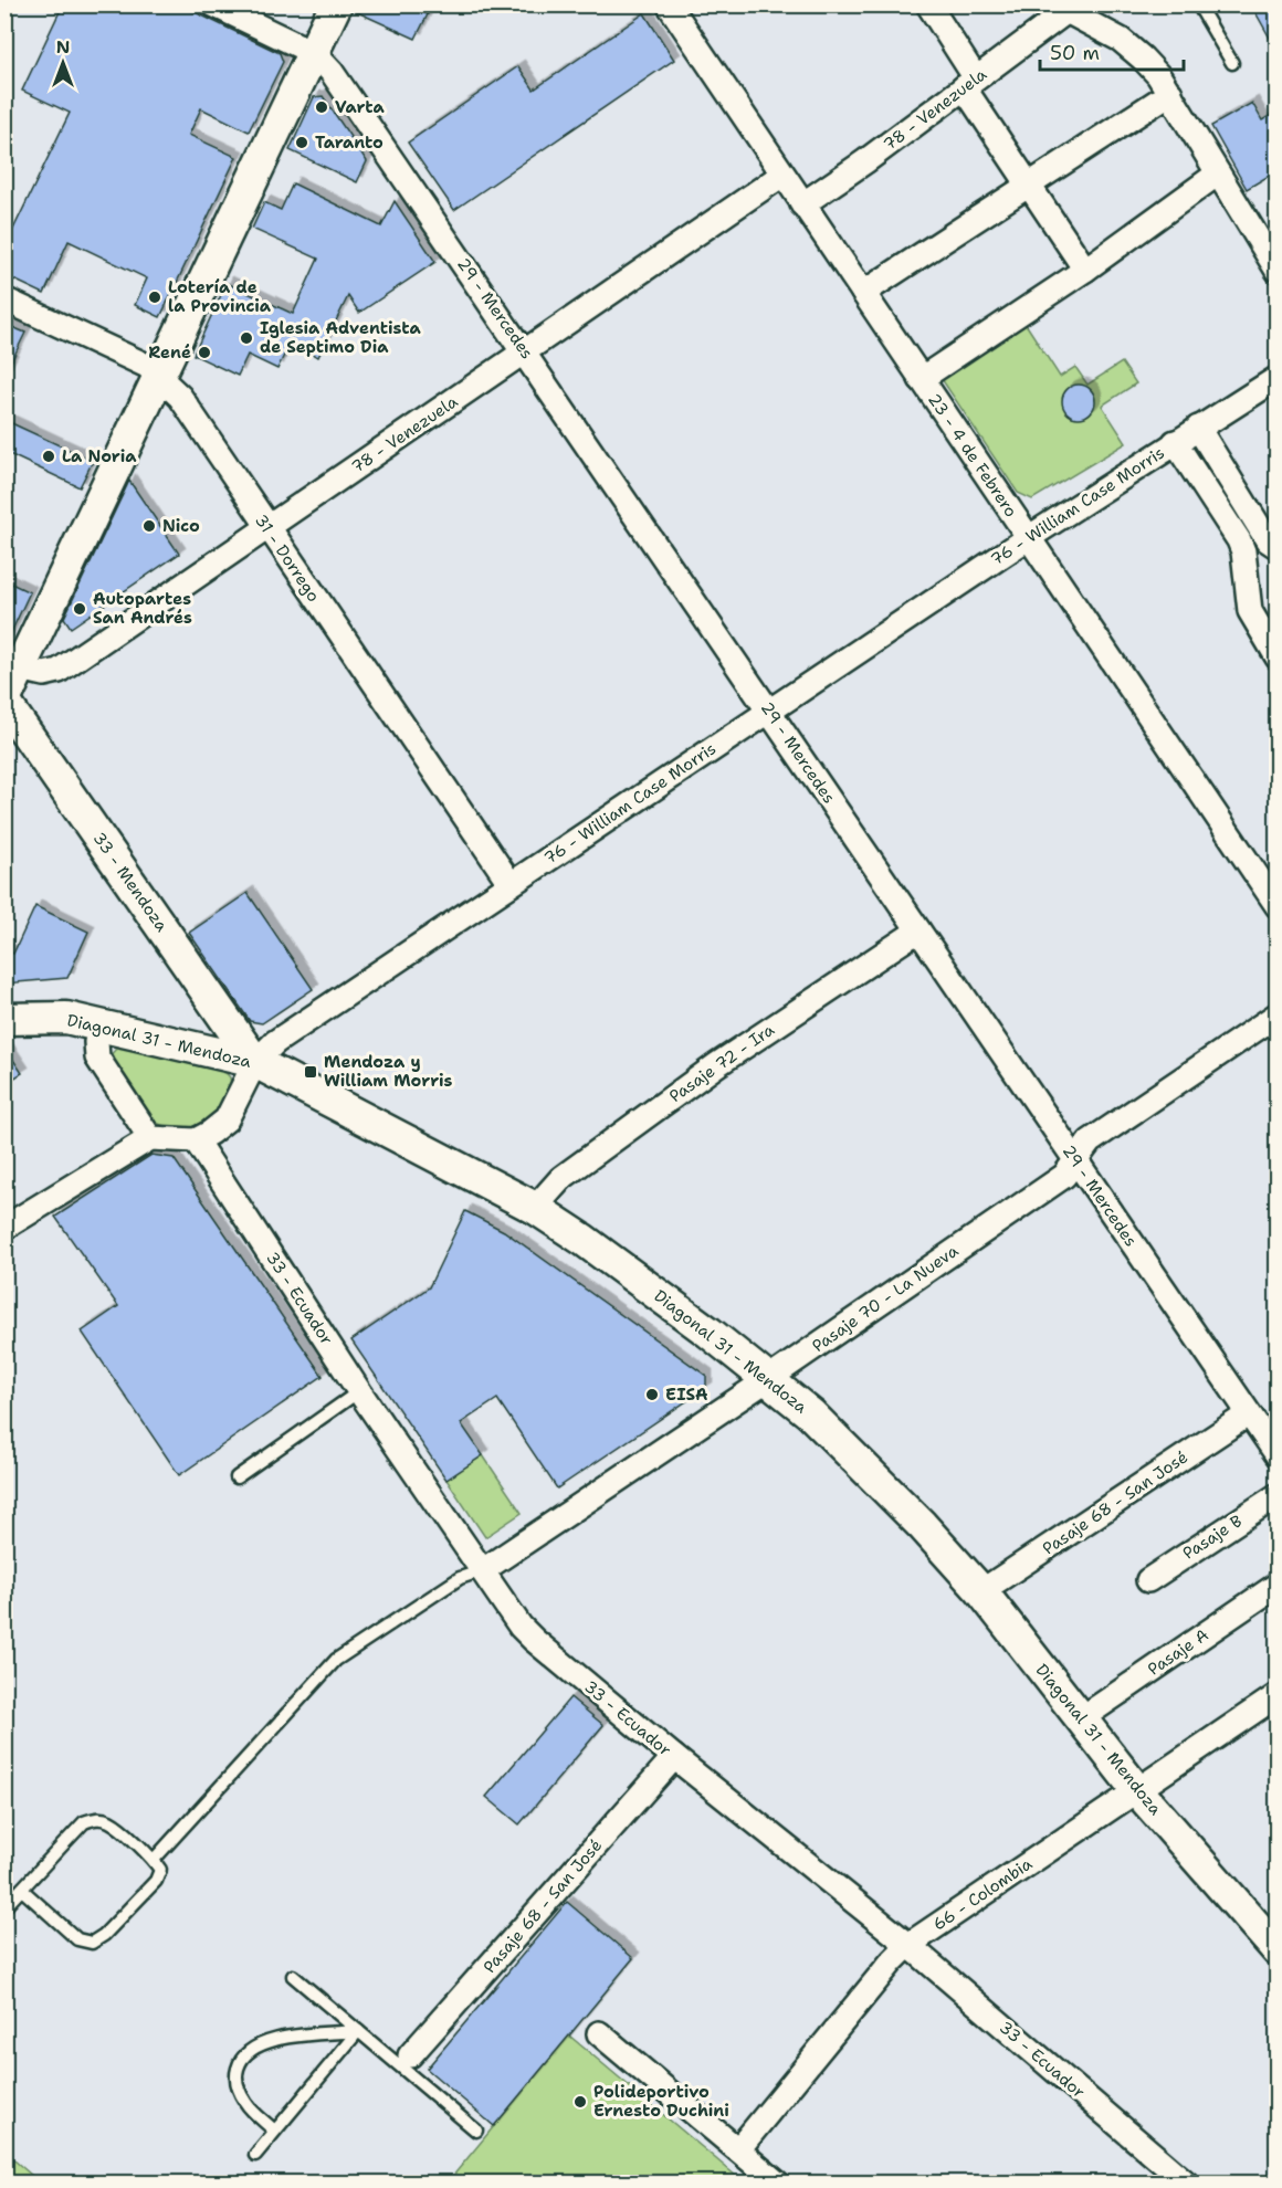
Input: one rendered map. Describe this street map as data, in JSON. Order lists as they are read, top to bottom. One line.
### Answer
{"streets":{"street":["78 - Venezuela","29 - Mercedes","23 - 4 de Febrero","76 - William Case Morris","31 - Dorrego","33 - Mendoza","Diagonal 31 - Mendoza","Pasaje 72 - Ira","33 - Ecuador","Pasaje 70 - La Nueva","Pasaje 68 - San José","Pasaje B","Pasaje A","66 - Colombia"]},"crossings":[["78 - Venezuela","29 - Mercedes"],["78 - Venezuela","23 - 4 de Febrero"],["78 - Venezuela","31 - Dorrego"],["29 - Mercedes","76 - William Case Morris"],["29 - Mercedes","Pasaje 72 - Ira"],["29 - Mercedes","Pasaje 70 - La Nueva"],["29 - Mercedes","Pasaje 68 - San José"],["23 - 4 de Febrero","76 - William Case Morris"],["76 - William Case Morris","31 - Dorrego"],["76 - William Case Morris","33 - Mendoza"],["76 - William Case Morris","Diagonal 31 - Mendoza"],["76 - William Case Morris","33 - Ecuador"],["33 - Mendoza","Diagonal 31 - Mendoza"],["Diagonal 31 - Mendoza","Pasaje 72 - Ira"],["Diagonal 31 - Mendoza","Pasaje 70 - La Nueva"],["Diagonal 31 - Mendoza","Pasaje 68 - San José"],["Diagonal 31 - Mendoza","Pasaje A"],["Diagonal 31 - Mendoza","66 - Colombia"],["33 - Ecuador","Pasaje 70 - La Nueva"],["33 - Ecuador","Pasaje 68 - San José"],["33 - Ecuador","66 - Colombia"]],"places":{"other":["Varta","Taranto","Lotería de la Provincia","Iglesia Adventista de Septimo Dia","René","La Noria","Nico","Autopartes San Andrés","EISA","Polideportivo Ernesto Duchini"],"transit":["Mendoza y William Morris"]},"scale_bar":"50 m","north":"top"}
